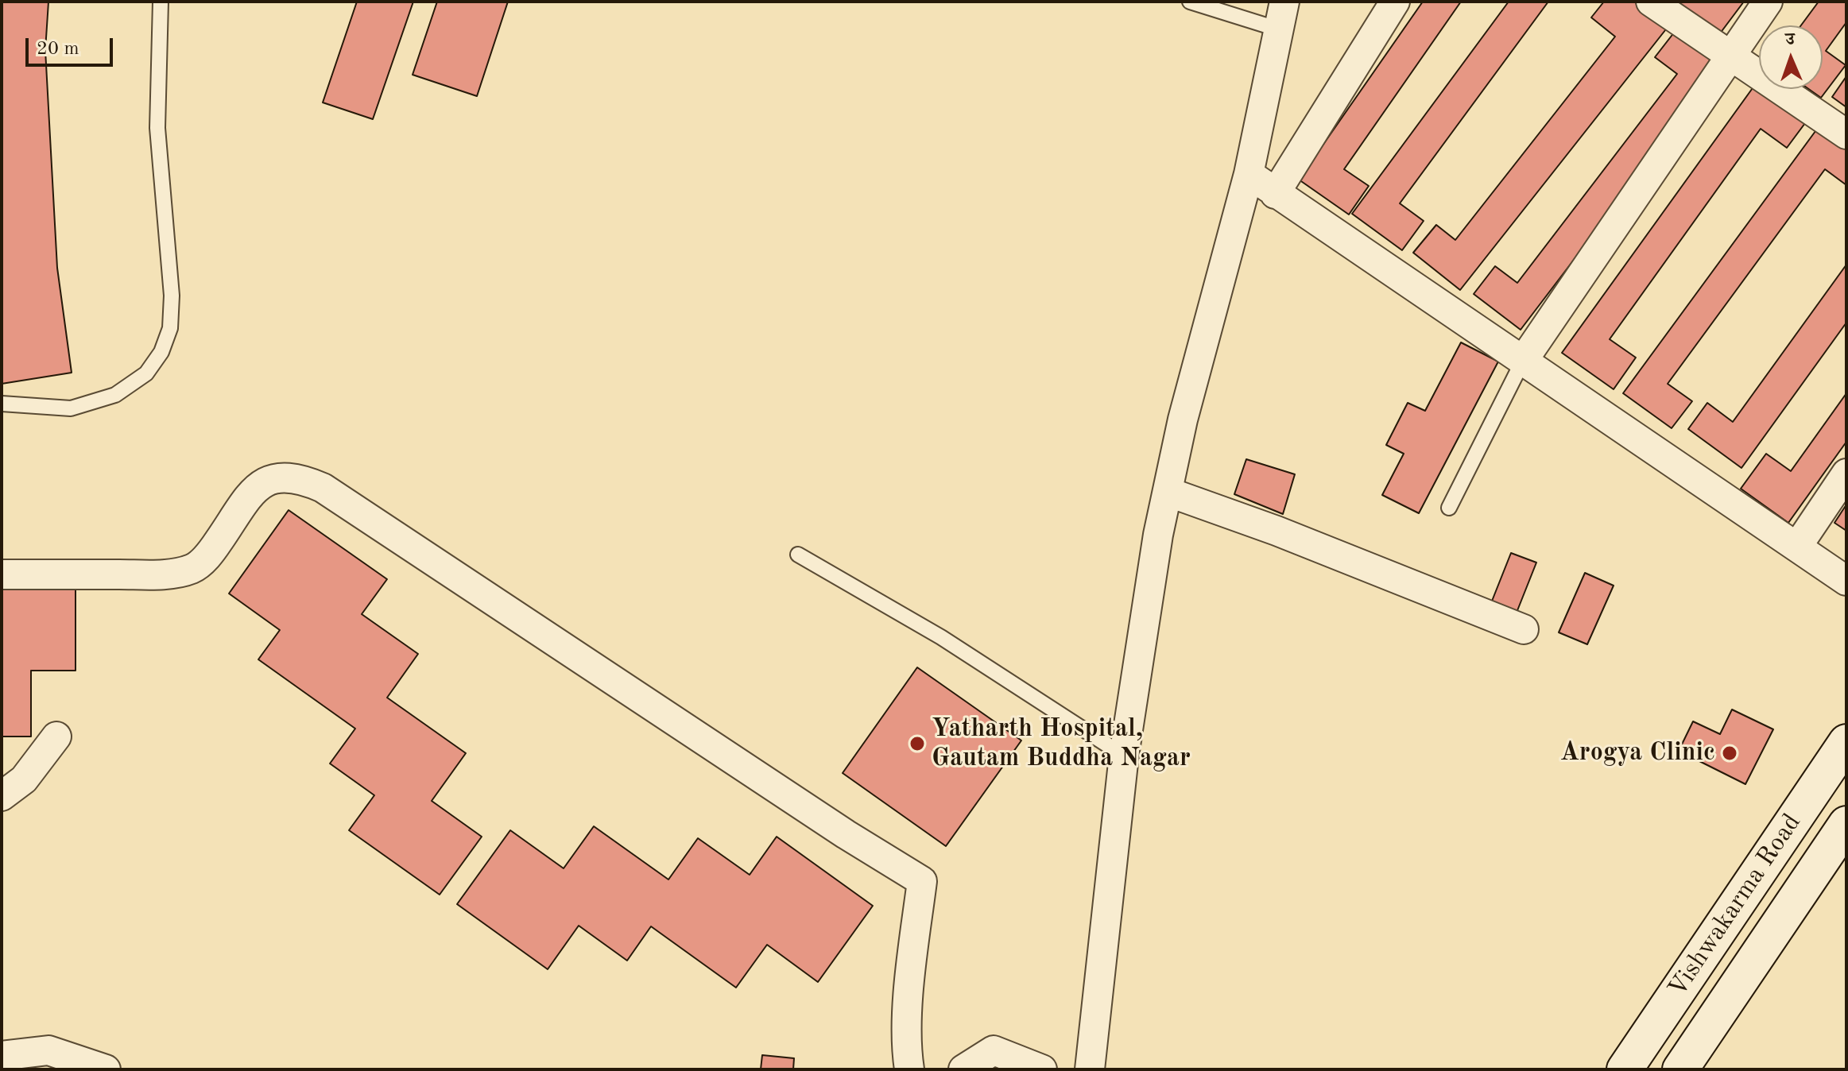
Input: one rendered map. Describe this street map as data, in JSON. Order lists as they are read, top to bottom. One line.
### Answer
{"streets":{"main road":["Vishwakarma Road"]},"places":["Yatharth Hospital, Gautam Buddha Nagar","Arogya Clinic"],"scale_bar":"20 m","north":"top"}
